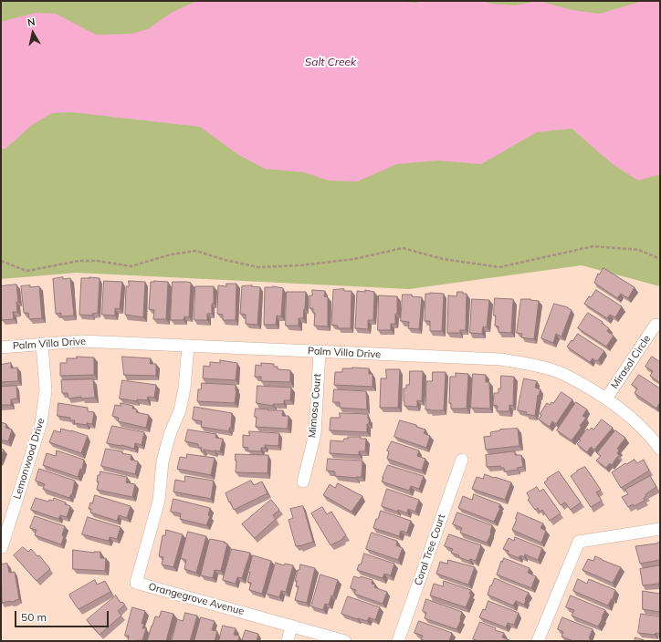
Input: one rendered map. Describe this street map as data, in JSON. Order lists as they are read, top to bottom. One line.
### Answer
{"streets":{"street":["Palm Villa Drive","Mirasol Circle","Mimosa Court","Lemonwood Drive","Coral Tree Court","Orangegrove Avenue"]},"crossings":[["Palm Villa Drive","Mirasol Circle"],["Palm Villa Drive","Mimosa Court"],["Palm Villa Drive","Lemonwood Drive"],["Palm Villa Drive","Orangegrove Avenue"]],"water":["Salt Creek"],"scale_bar":"50 m","north":"top"}
